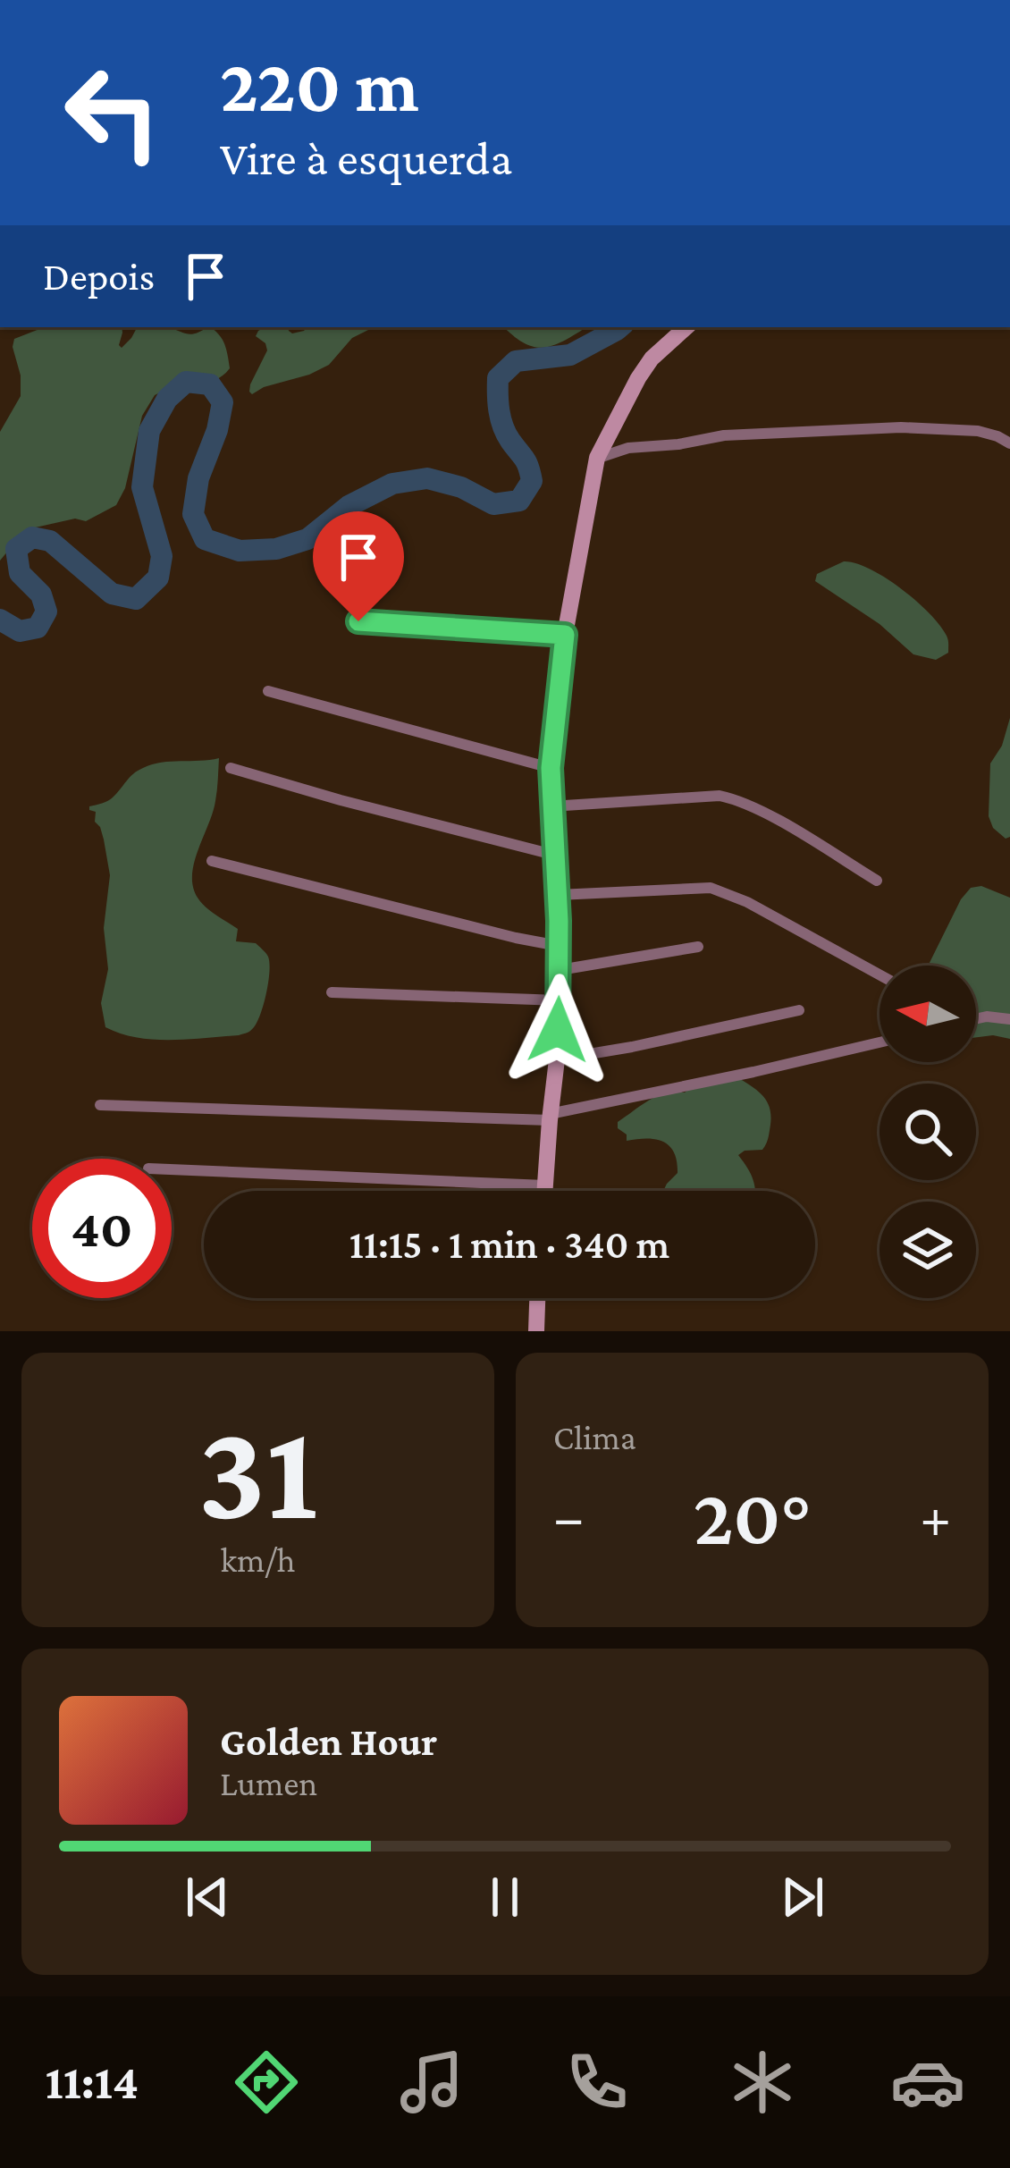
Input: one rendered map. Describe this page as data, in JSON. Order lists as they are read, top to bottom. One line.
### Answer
{"north":"left","page":{"turn":["220 m","Vire à esquerda"],"then":"Depois","limit":"40","trip":"11:15 · 1 min · 340 m","tile":[["31","km/h"],"Clima"],"heat":["−","20°","+"],"song":["Golden Hour","Lumen"],"tabs":"11:14"}}
